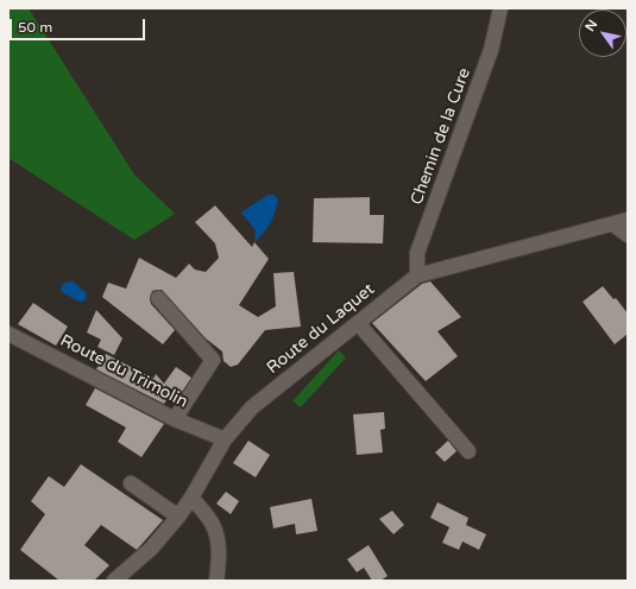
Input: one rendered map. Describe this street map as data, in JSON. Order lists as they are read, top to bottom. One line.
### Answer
{"streets":{"street":["Chemin de la Cure","Route du Laquet","Route du Trimolin"]},"crossings":[["Chemin de la Cure","Route du Laquet"],["Route du Laquet","Route du Trimolin"]],"scale_bar":"50 m","north":"top left"}
